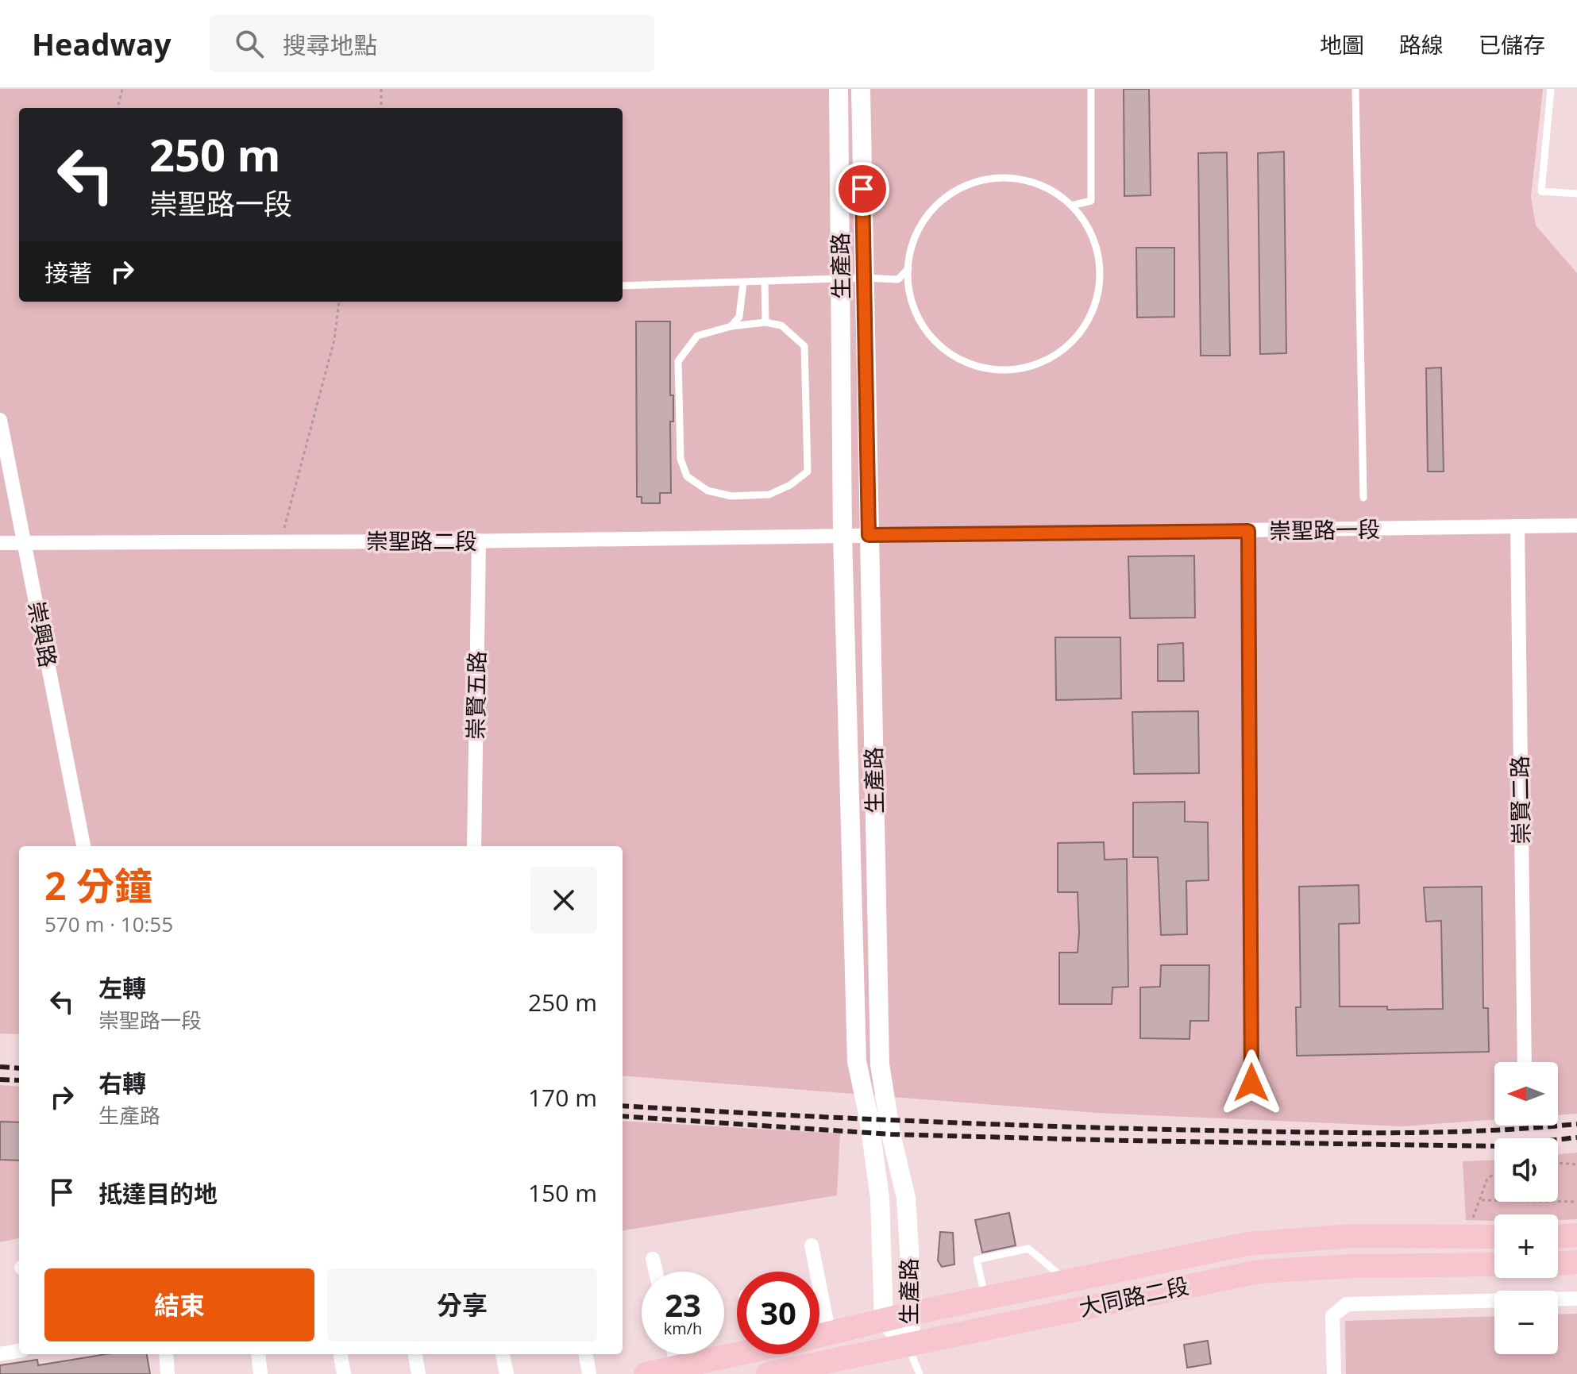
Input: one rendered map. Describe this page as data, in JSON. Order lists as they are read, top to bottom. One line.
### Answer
{"streets":{"main road":["大同路二段"],"street":["生產路","崇聖路一段","崇聖路二段","崇興路","崇賢五路","崇賢二路"]},"crossings":[["生產路","崇聖路一段"],["生產路","崇聖路二段"],["生產路","大同路二段"],["崇聖路一段","崇聖路二段"],["崇聖路一段","崇賢二路"],["崇聖路二段","崇興路"],["崇聖路二段","崇賢五路"]],"north":"left","page":{"header":"Headway","search":"搜尋地點","nav":["地圖","路線","已儲存"],"turn":["250 m","崇聖路一段"],"then":"接著","heading":["2 分鐘","570 m · 10:55"],"list":[{"name":"左轉","note":"崇聖路一段","value":"250 m"},{"name":"右轉","note":"生產路","value":"170 m"},{"name":"抵達目的地","value":"150 m"}],"map_buttons":["+","−"],"buttons":["結束","分享"],"speed":"23 km/h","limit":"30"}}
